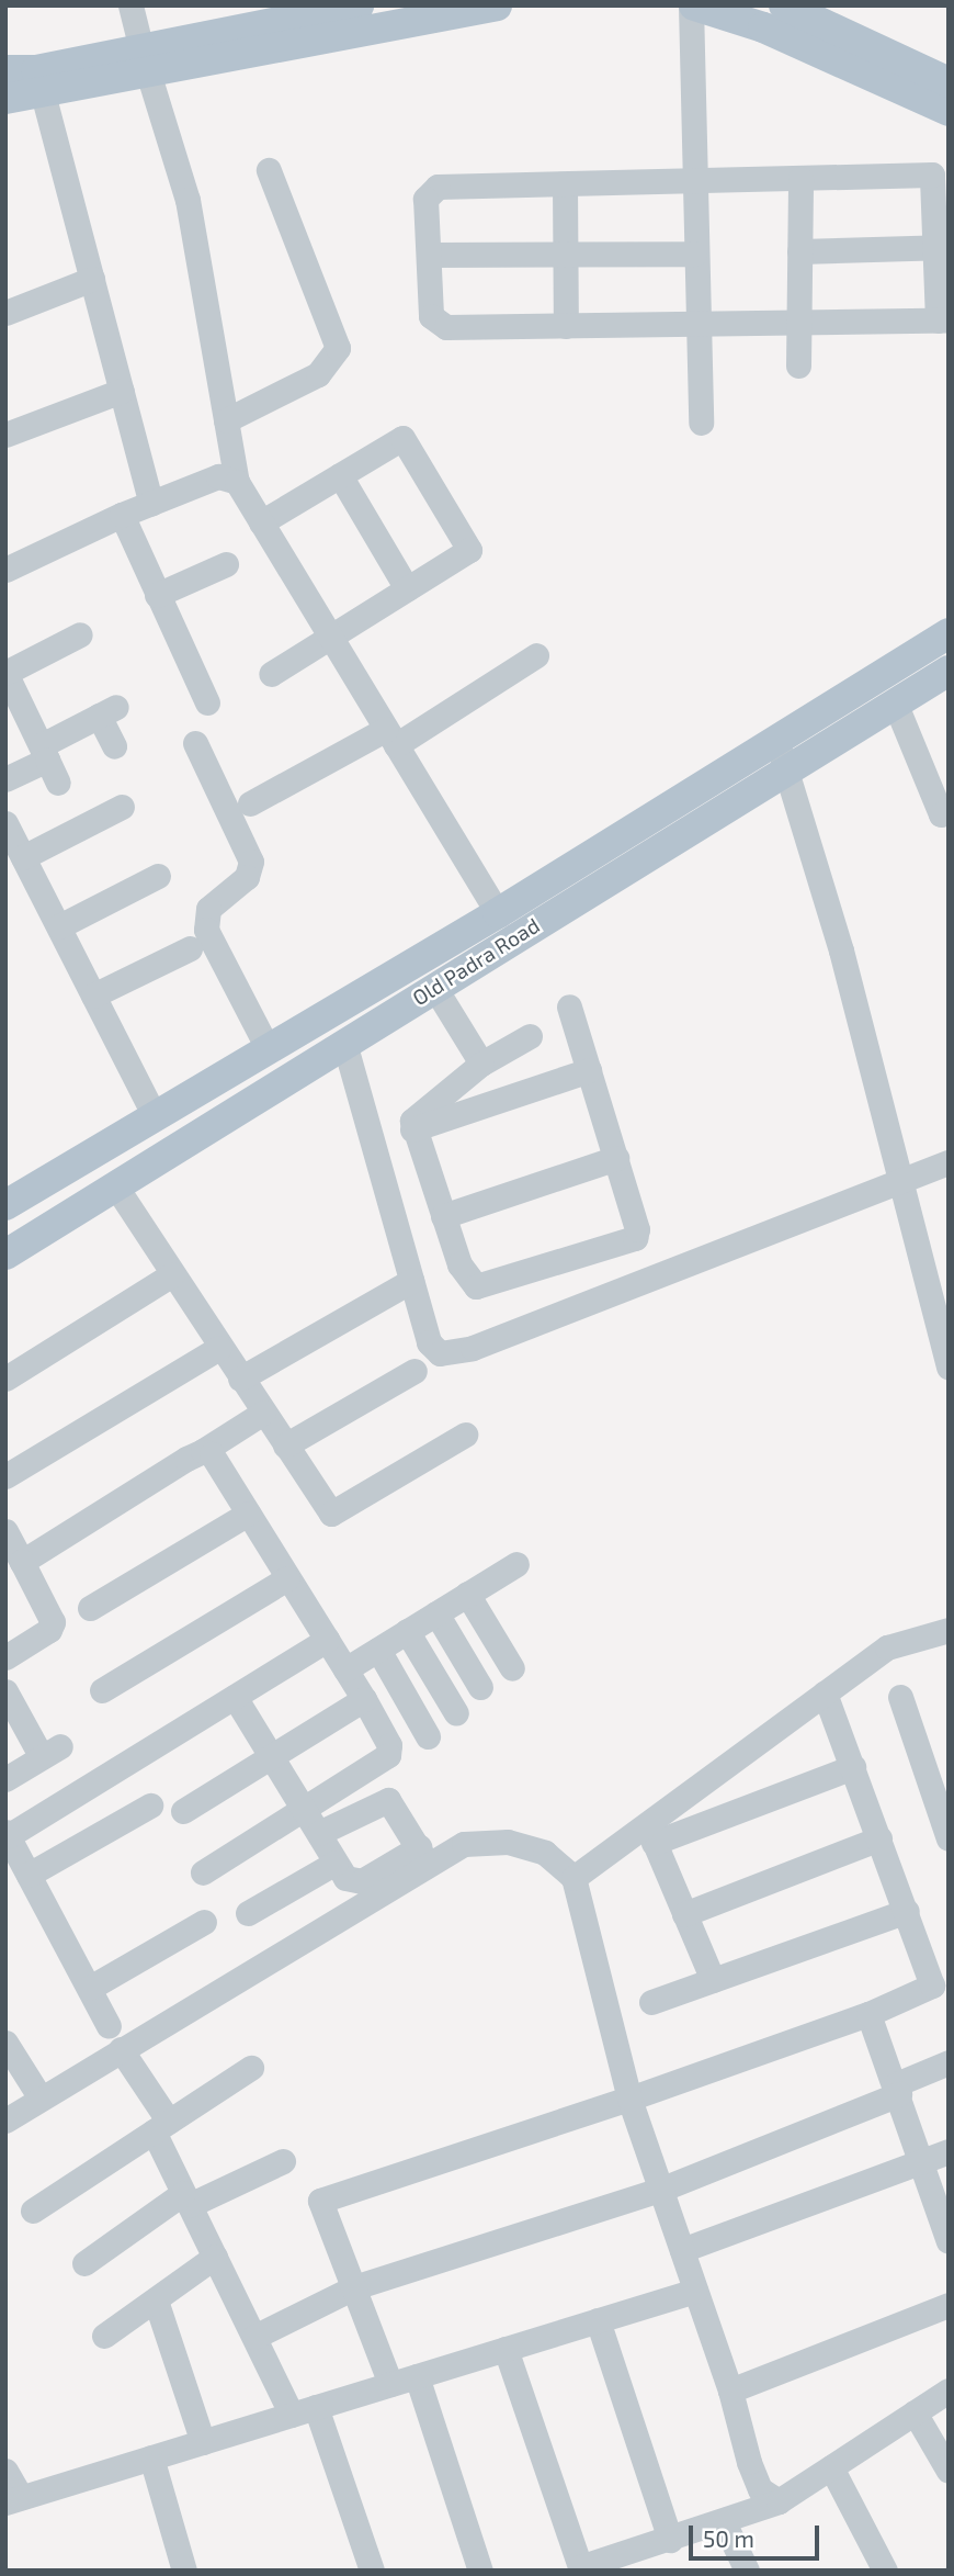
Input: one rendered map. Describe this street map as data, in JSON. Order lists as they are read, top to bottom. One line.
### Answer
{"streets":{"main road":["Old Padra Road"]},"scale_bar":"50 m"}
